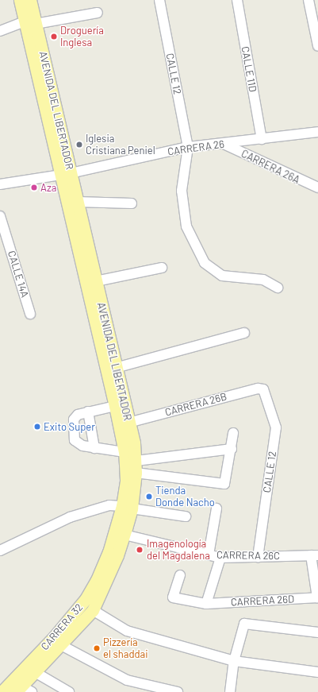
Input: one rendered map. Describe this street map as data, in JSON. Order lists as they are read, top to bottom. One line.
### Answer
{"streets":{"main road":["AVENIDA DEL LIBERTADOR","CARRERA 32"],"street":["CALLE 11D","CALLE 12","CARRERA 26","CARRERA 26A","CALLE 14A","CARRERA 26B","CARRERA 26C","CARRERA 26D"]},"crossings":[["CALLE 11D","CARRERA 26"],["CALLE 12","CARRERA 26"],["CALLE 12","CARRERA 26B"],["CALLE 12","CARRERA 26C"],["AVENIDA DEL LIBERTADOR","CARRERA 26"],["AVENIDA DEL LIBERTADOR","CARRERA 26B"],["AVENIDA DEL LIBERTADOR","CARRERA 26C"],["AVENIDA DEL LIBERTADOR","CARRERA 32"],["CARRERA 26","CARRERA 26A"]],"places":["Droguería Inglesa","Iglesia Cristiana Peniel","Aza","Exito Super","Tienda Donde Nacho","Imagenología del Magdalena","Pizzería el shaddai"]}
